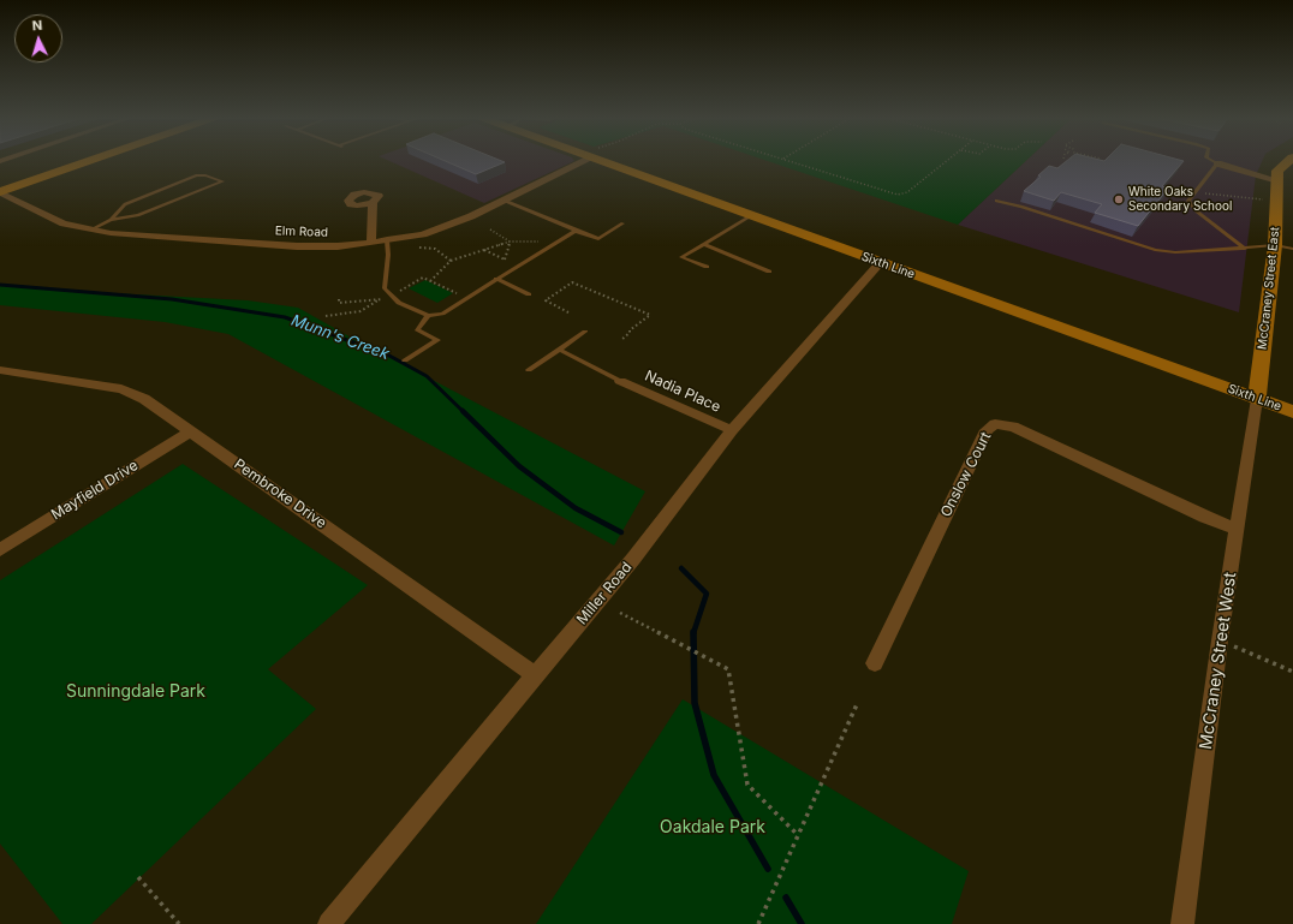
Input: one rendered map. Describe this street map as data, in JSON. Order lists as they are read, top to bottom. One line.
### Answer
{"streets":{"street":["Elm Road","Sixth Line","McCraney Street East","Nadia Place","Onslow Court","Mayfield Drive","Pembroke Drive","Miller Road","McCraney Street West"]},"crossings":[["Sixth Line","McCraney Street East"],["Sixth Line","Miller Road"],["Sixth Line","McCraney Street West"],["McCraney Street East","McCraney Street West"],["Nadia Place","Miller Road"],["Onslow Court","McCraney Street West"],["Mayfield Drive","Pembroke Drive"],["Pembroke Drive","Miller Road"]],"water":["Munn's Creek"],"parks":["Sunningdale Park","Oakdale Park"],"places":["White Oaks Secondary School"],"north":"top"}
